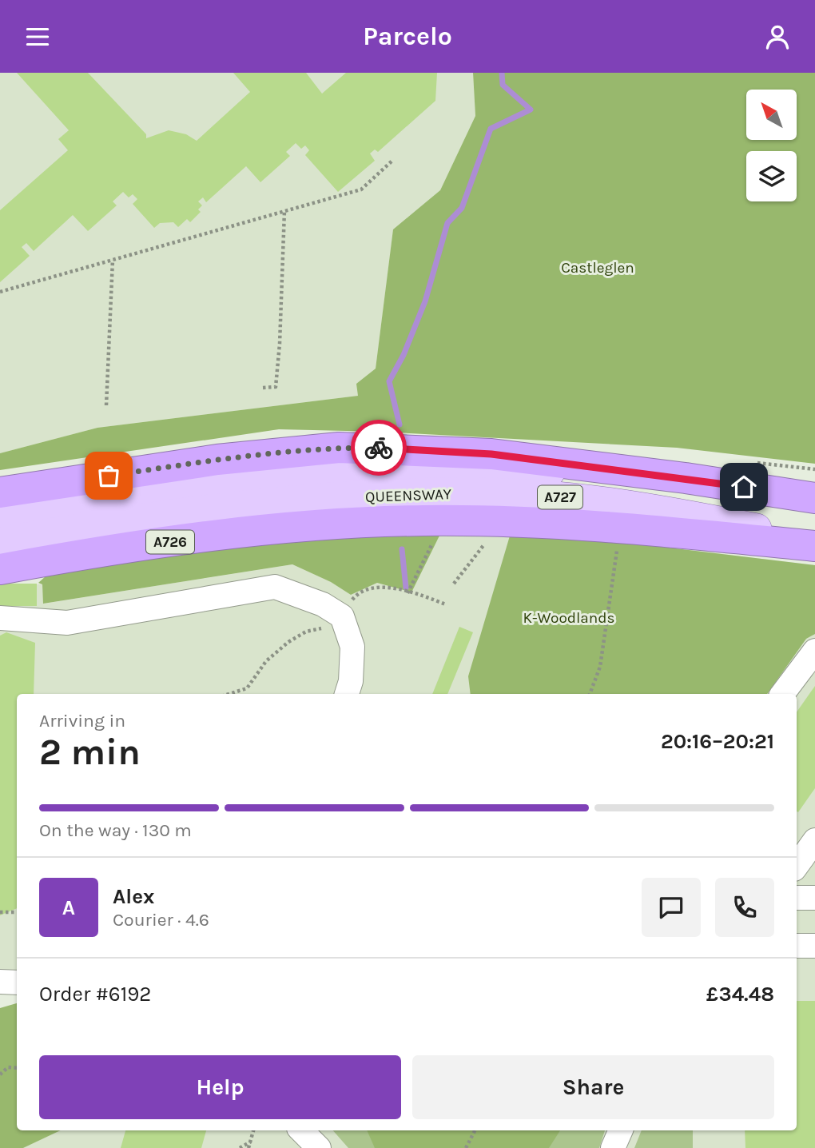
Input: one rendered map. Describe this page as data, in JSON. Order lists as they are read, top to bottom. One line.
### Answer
{"streets":{"highway":["QUEENSWAY","A726"],"main road":["A727"]},"parks":["Castleglen","K-Woodlands"],"north":"top left","page":{"header":"Parcelo","heading":["2 min","Arriving in","20:16–20:21"],"panel":["Alex","Courier · 4.6","Order #6192","£34.48"],"bar":"On the way · 130 m","round":"A","buttons":["Help","Share"]}}
